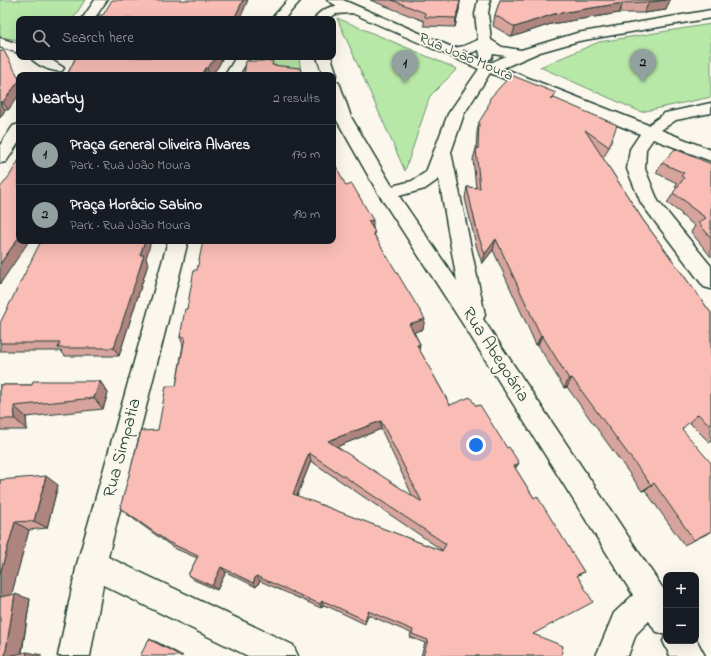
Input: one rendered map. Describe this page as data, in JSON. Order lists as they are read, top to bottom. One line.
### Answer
{"streets":{"street":["Rua João Moura","Rua Abegoária","Rua Simpatia"]},"page":{"search":"Search here","pins":["2","1"],"heading":["Nearby","2 results"],"list":[{"mark":"1","name":"Praça General Oliveira Alvares","note":"Park · Rua João Moura","value":"170 m"},{"mark":"2","name":"Praça Horácio Sabino","note":"Park · Rua João Moura","value":"190 m"}],"map_buttons":["+","−"]}}
